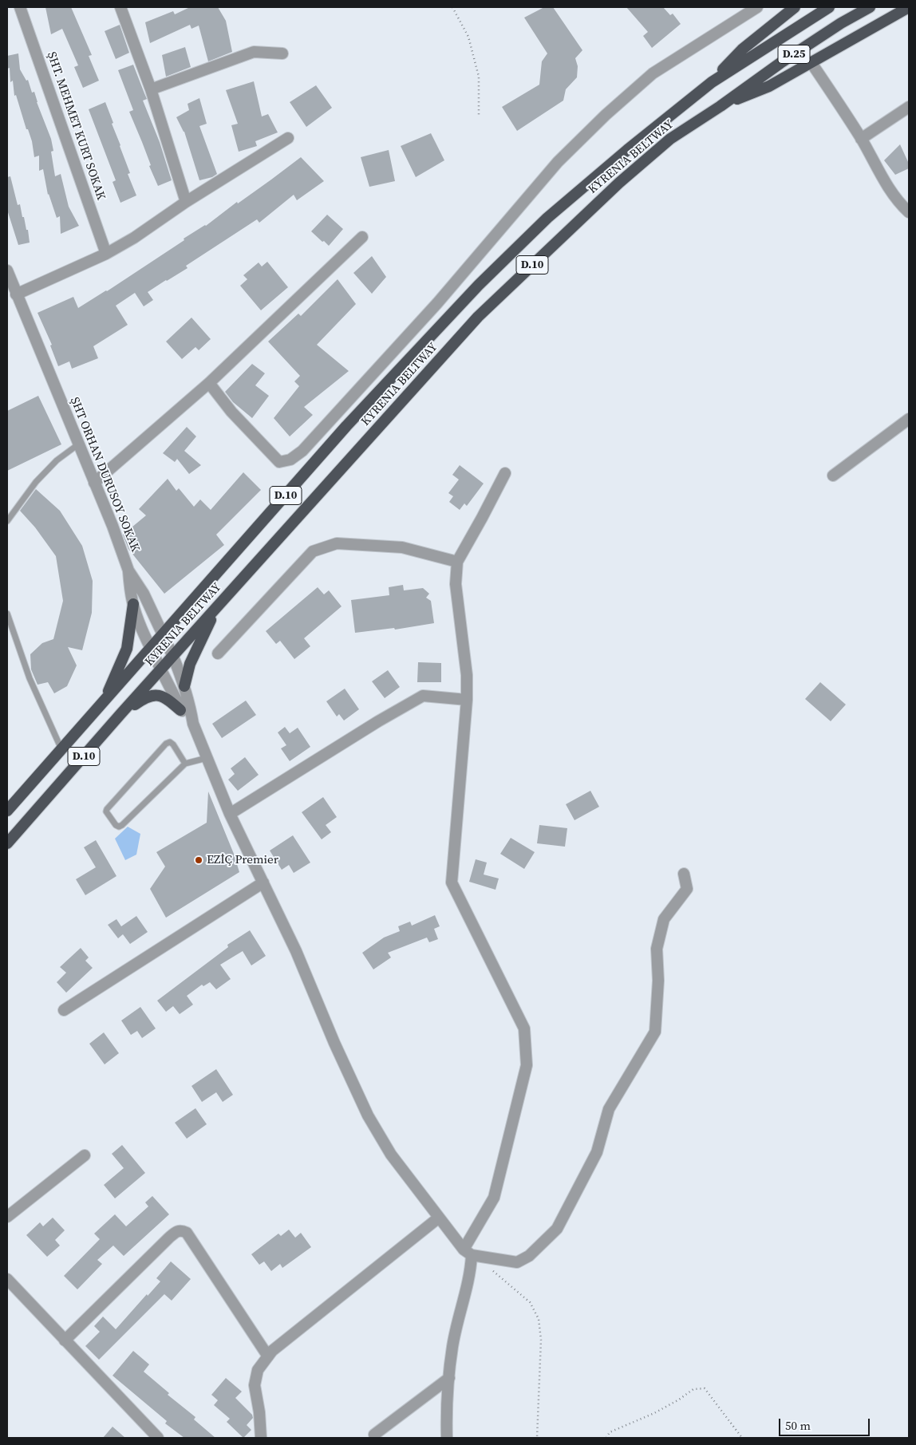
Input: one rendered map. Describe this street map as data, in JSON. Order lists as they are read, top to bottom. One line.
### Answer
{"streets":{"highway":["D.25","KYRENIA BELTWAY","D.10"],"street":["ŞHT. MEHMET KURT SOKAK","ŞHT ORHAN DURUSOY SOKAK"]},"crossings":[["KYRENIA BELTWAY","D.10"],["KYRENIA BELTWAY","ŞHT ORHAN DURUSOY SOKAK"]],"places":["EZİÇ Premier"],"scale_bar":"50 m"}
